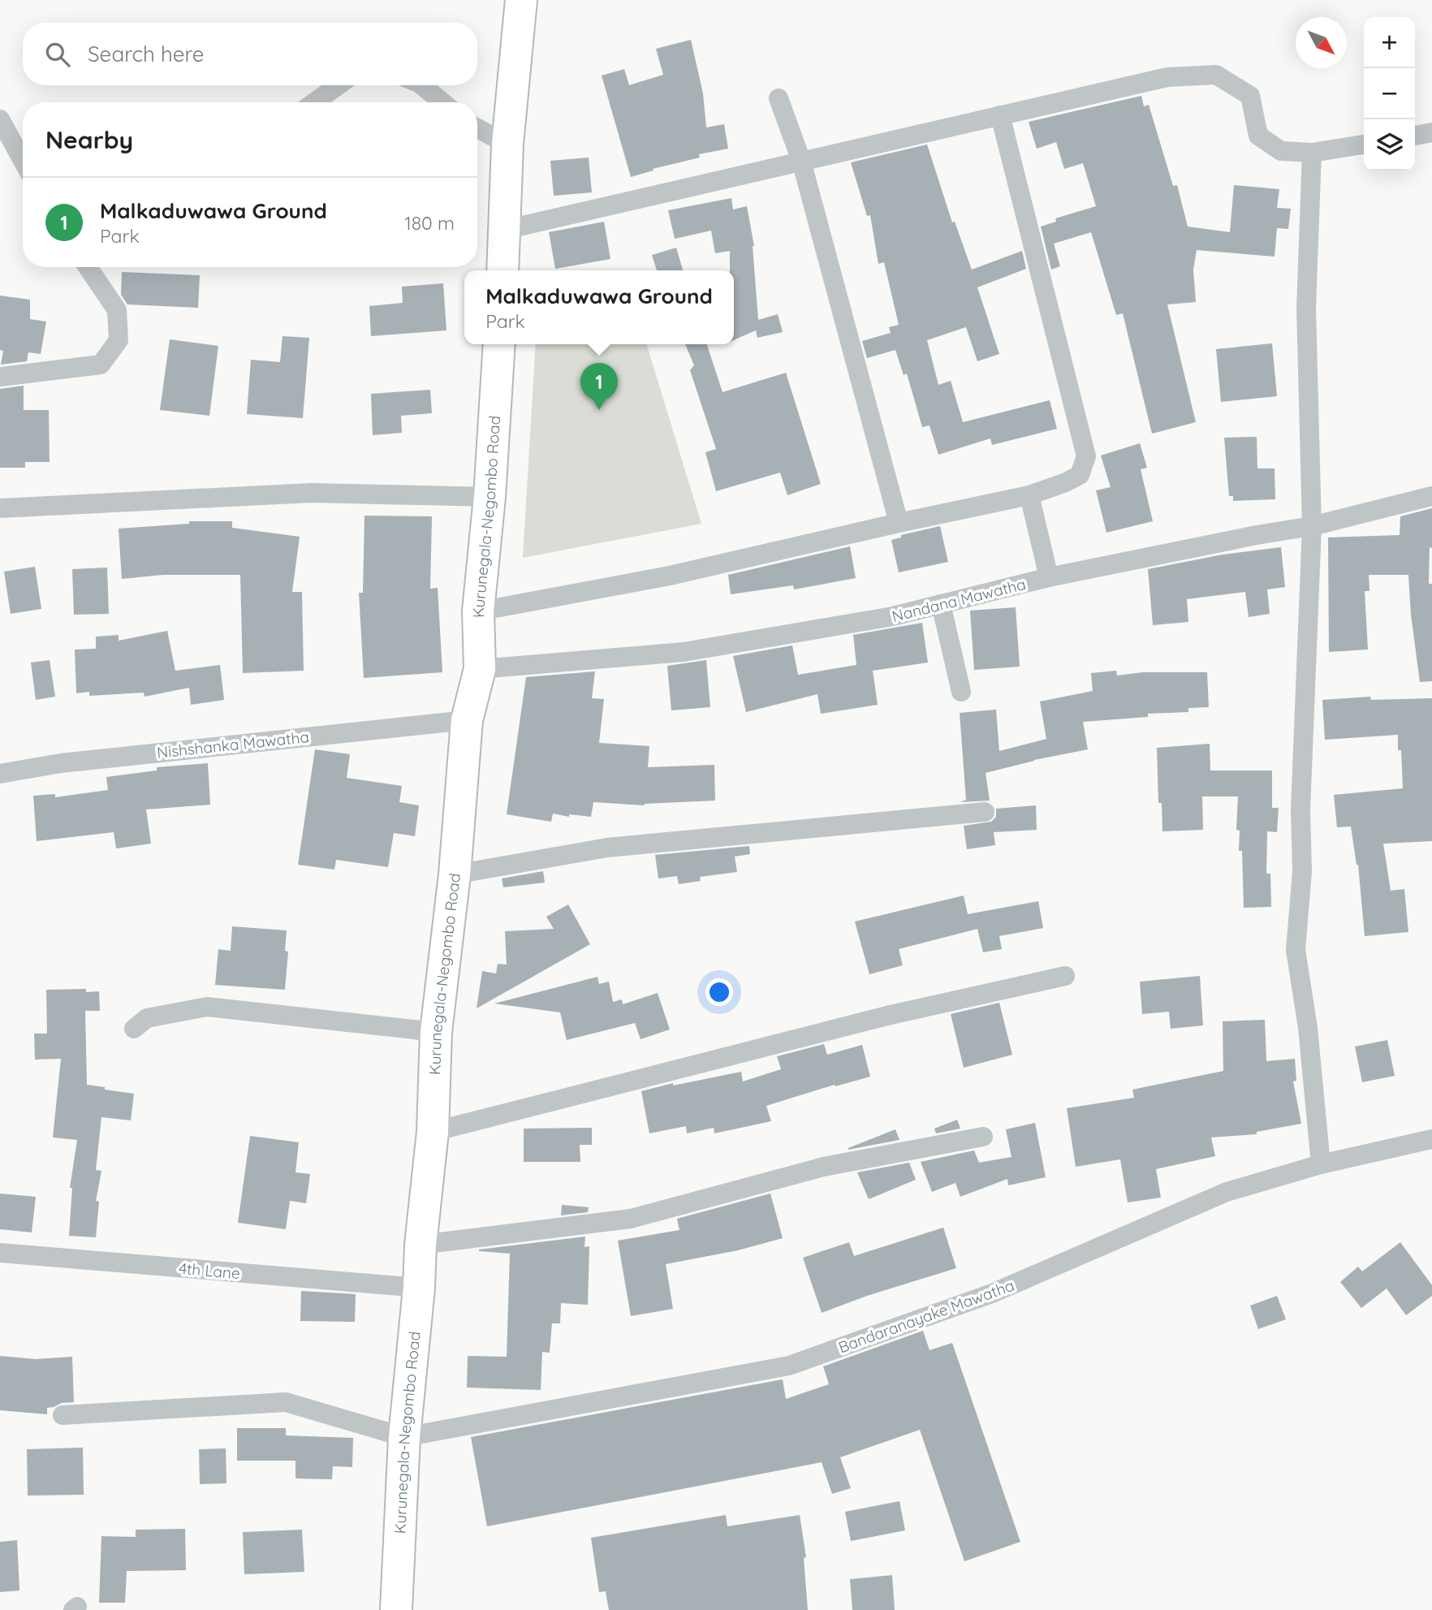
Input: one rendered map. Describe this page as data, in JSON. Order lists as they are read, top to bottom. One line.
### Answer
{"streets":{"main road":["Kurunegala-Negombo Road"],"street":["Nandana Mawatha","Nishshanka Mawatha","4th Lane","Bandaranayake Mawatha"]},"crossings":[["Kurunegala-Negombo Road","Nandana Mawatha"],["Kurunegala-Negombo Road","Nishshanka Mawatha"],["Kurunegala-Negombo Road","4th Lane"],["Kurunegala-Negombo Road","Bandaranayake Mawatha"]],"north":"bottom right","page":{"map_buttons":["+","−"],"search":"Search here","heading":"Nearby","list":[{"mark":"1","name":"Malkaduwawa Ground","note":"Park","value":"180 m"}],"popup":["Malkaduwawa Ground","Park"],"pins":"1"}}
